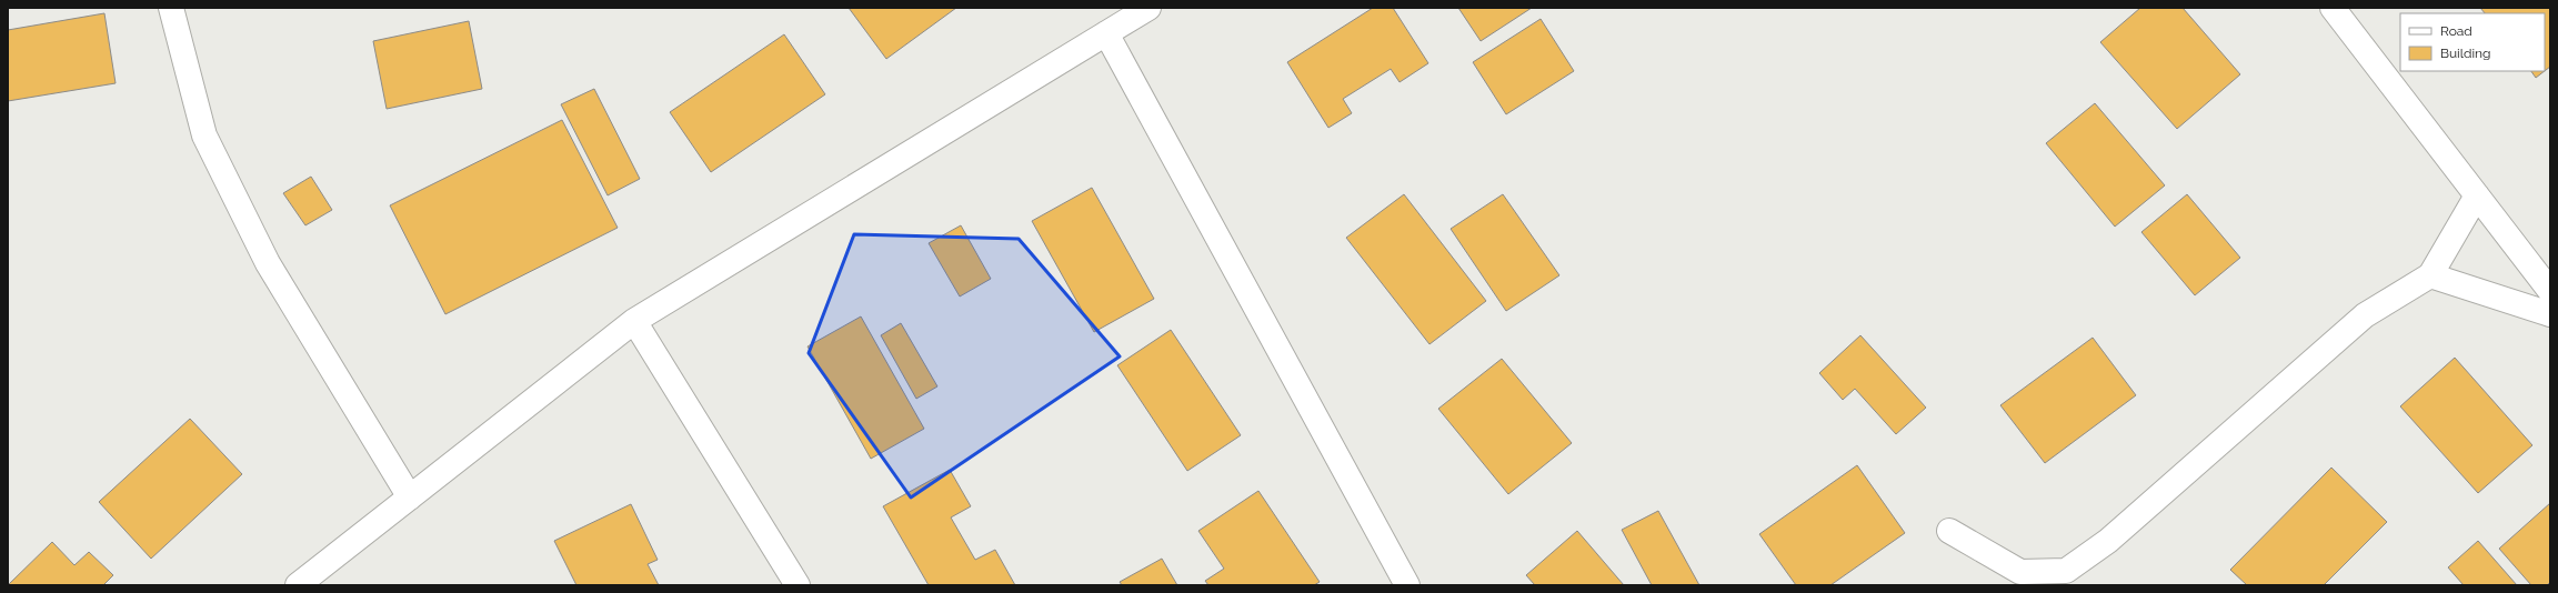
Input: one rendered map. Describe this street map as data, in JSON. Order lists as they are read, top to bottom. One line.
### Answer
{"legend":["Road","Building"]}
